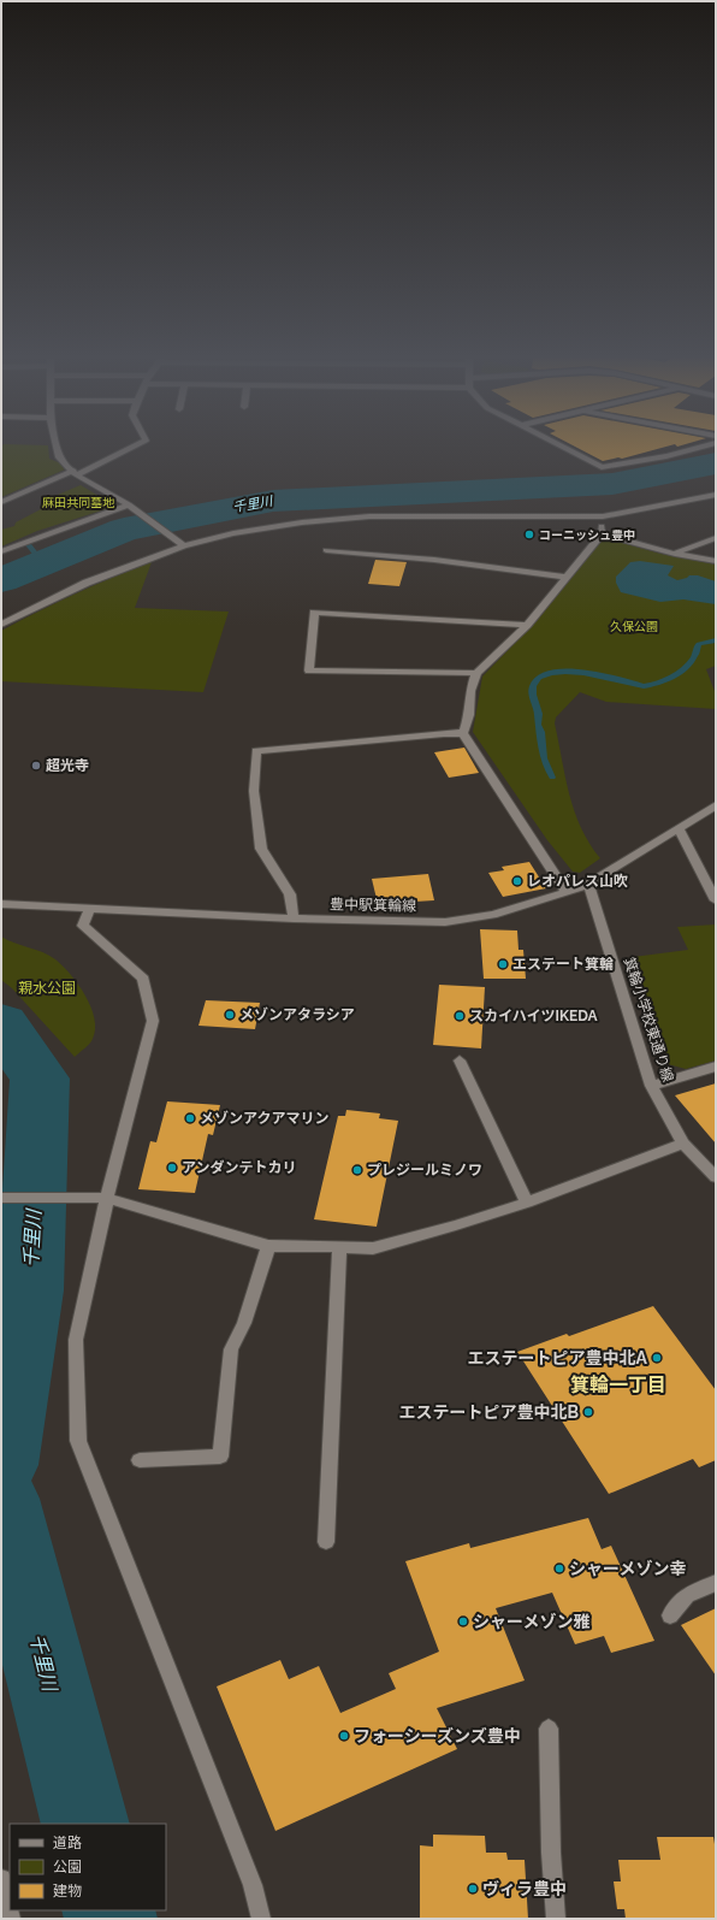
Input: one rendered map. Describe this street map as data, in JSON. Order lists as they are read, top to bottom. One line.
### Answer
{"streets":{"street":["豊中駅箕輪線","箕輪小学校東通り線"]},"crossings":[["豊中駅箕輪線","箕輪小学校東通り線"]],"districts":["箕輪一丁目"],"water":["千里川"],"parks":["麻田共同墓地","久保公園","親水公園"],"places":["コーニッシュ豊中","超光寺","レオパレス山吹","エステート箕輪","メゾンアタラシア","スカイハイツIKEDA","メゾンアクアマリン","アンダンテトカリ","プレジールミノワ","エステートピア豊中北A","エステートピア豊中北B","シャーメゾン幸","シャーメゾン雅","フォーシーズンズ豊中","ヴィラ豊中"],"legend":["道路","公園","建物"]}
